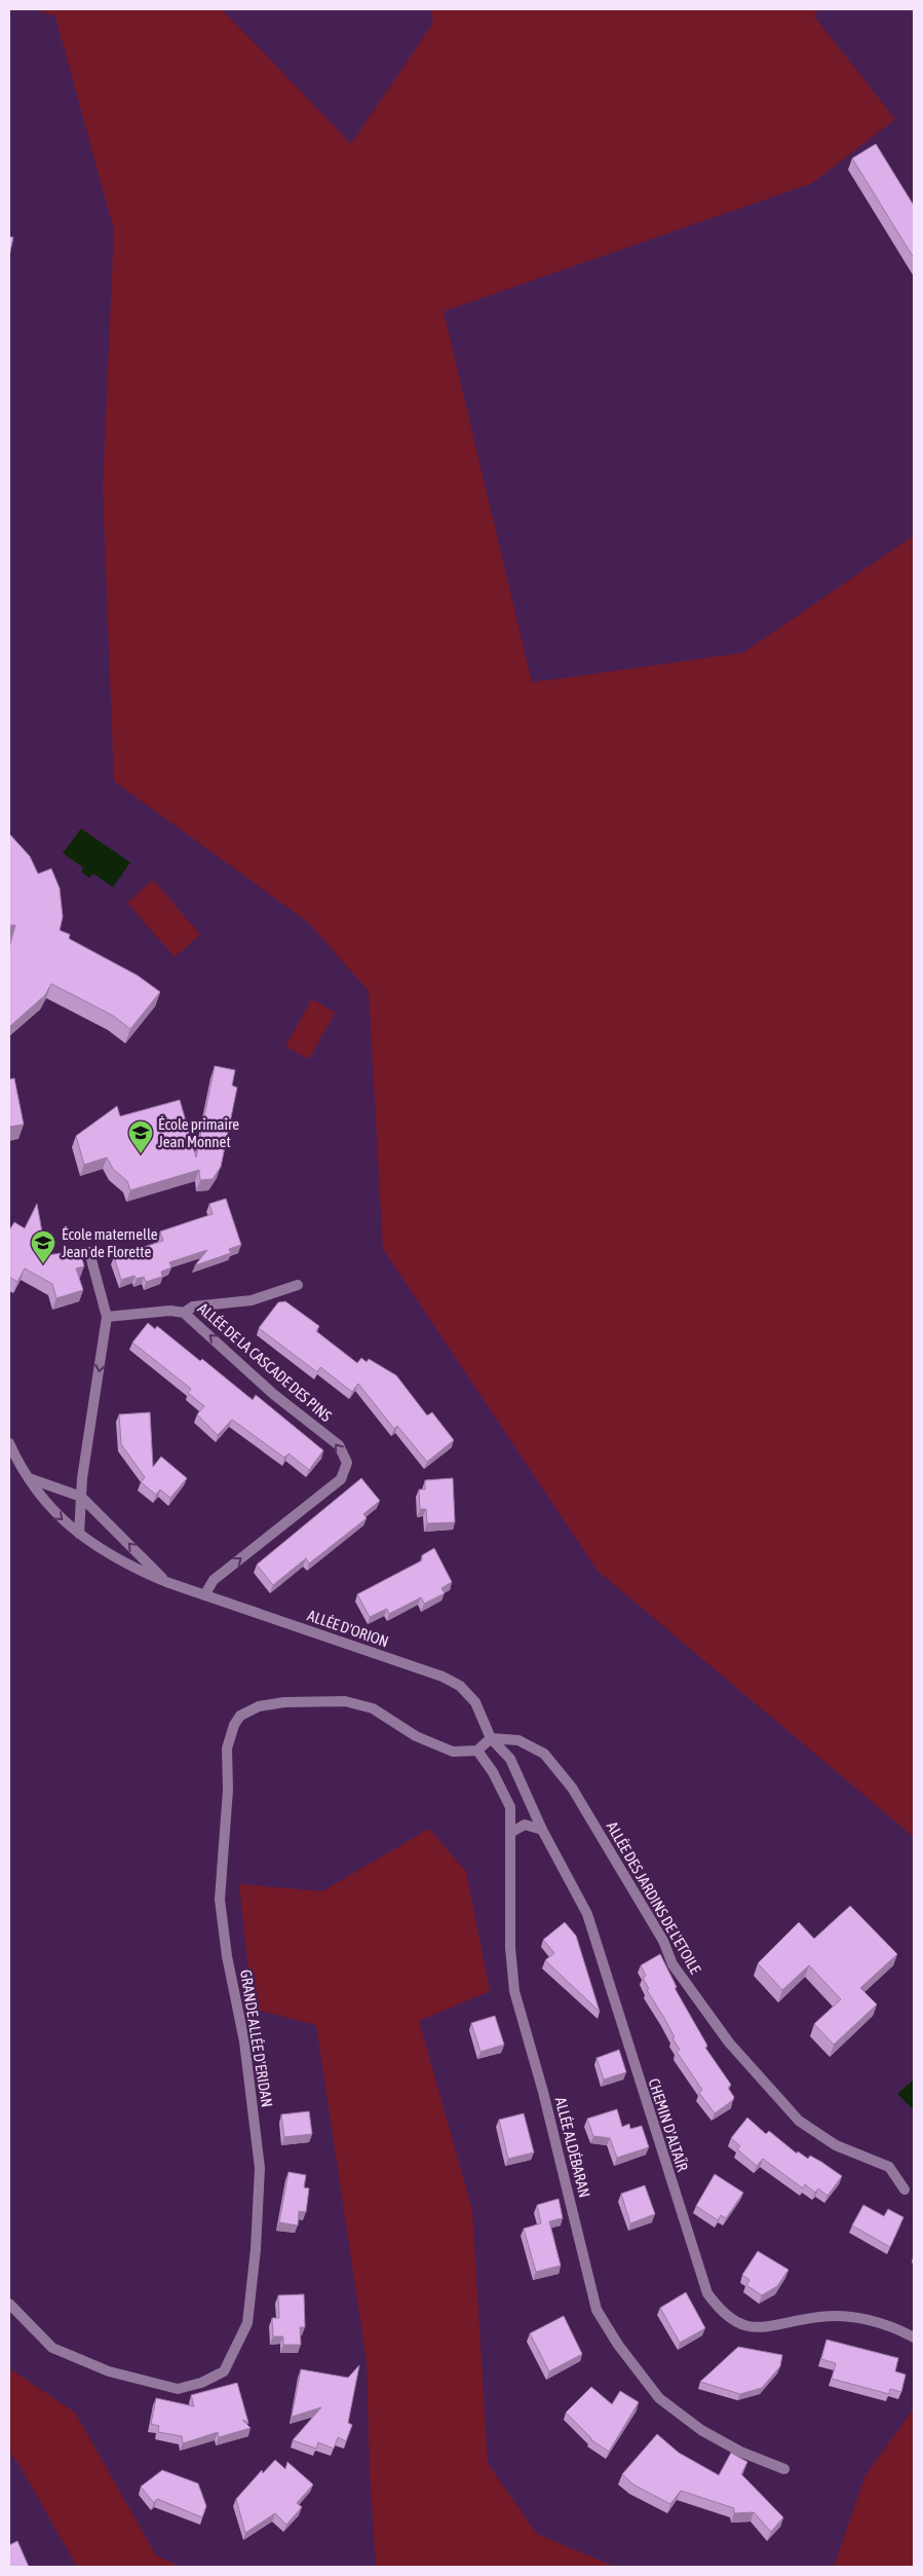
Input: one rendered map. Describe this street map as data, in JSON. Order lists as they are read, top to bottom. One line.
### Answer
{"streets":{"street":["ALLÉE DE LA CASCADE DES PINS","ALLÉE D'ORION","ALLÉE DES JARDINS DE L'ETOILE","GRANDE ALLÉE D'ERIDAN","CHEMIN D'ALTAÏR","ALLÉE ALDÉBARAN"]},"crossings":[["ALLÉE DE LA CASCADE DES PINS","ALLÉE D'ORION"],["ALLÉE D'ORION","ALLÉE DES JARDINS DE L'ETOILE"],["ALLÉE D'ORION","CHEMIN D'ALTAÏR"],["ALLÉE DES JARDINS DE L'ETOILE","CHEMIN D'ALTAÏR"],["GRANDE ALLÉE D'ERIDAN","ALLÉE ALDÉBARAN"]],"places":{"school or university":["École primaire Jean Monnet","École maternelle Jean de Florette"]}}
